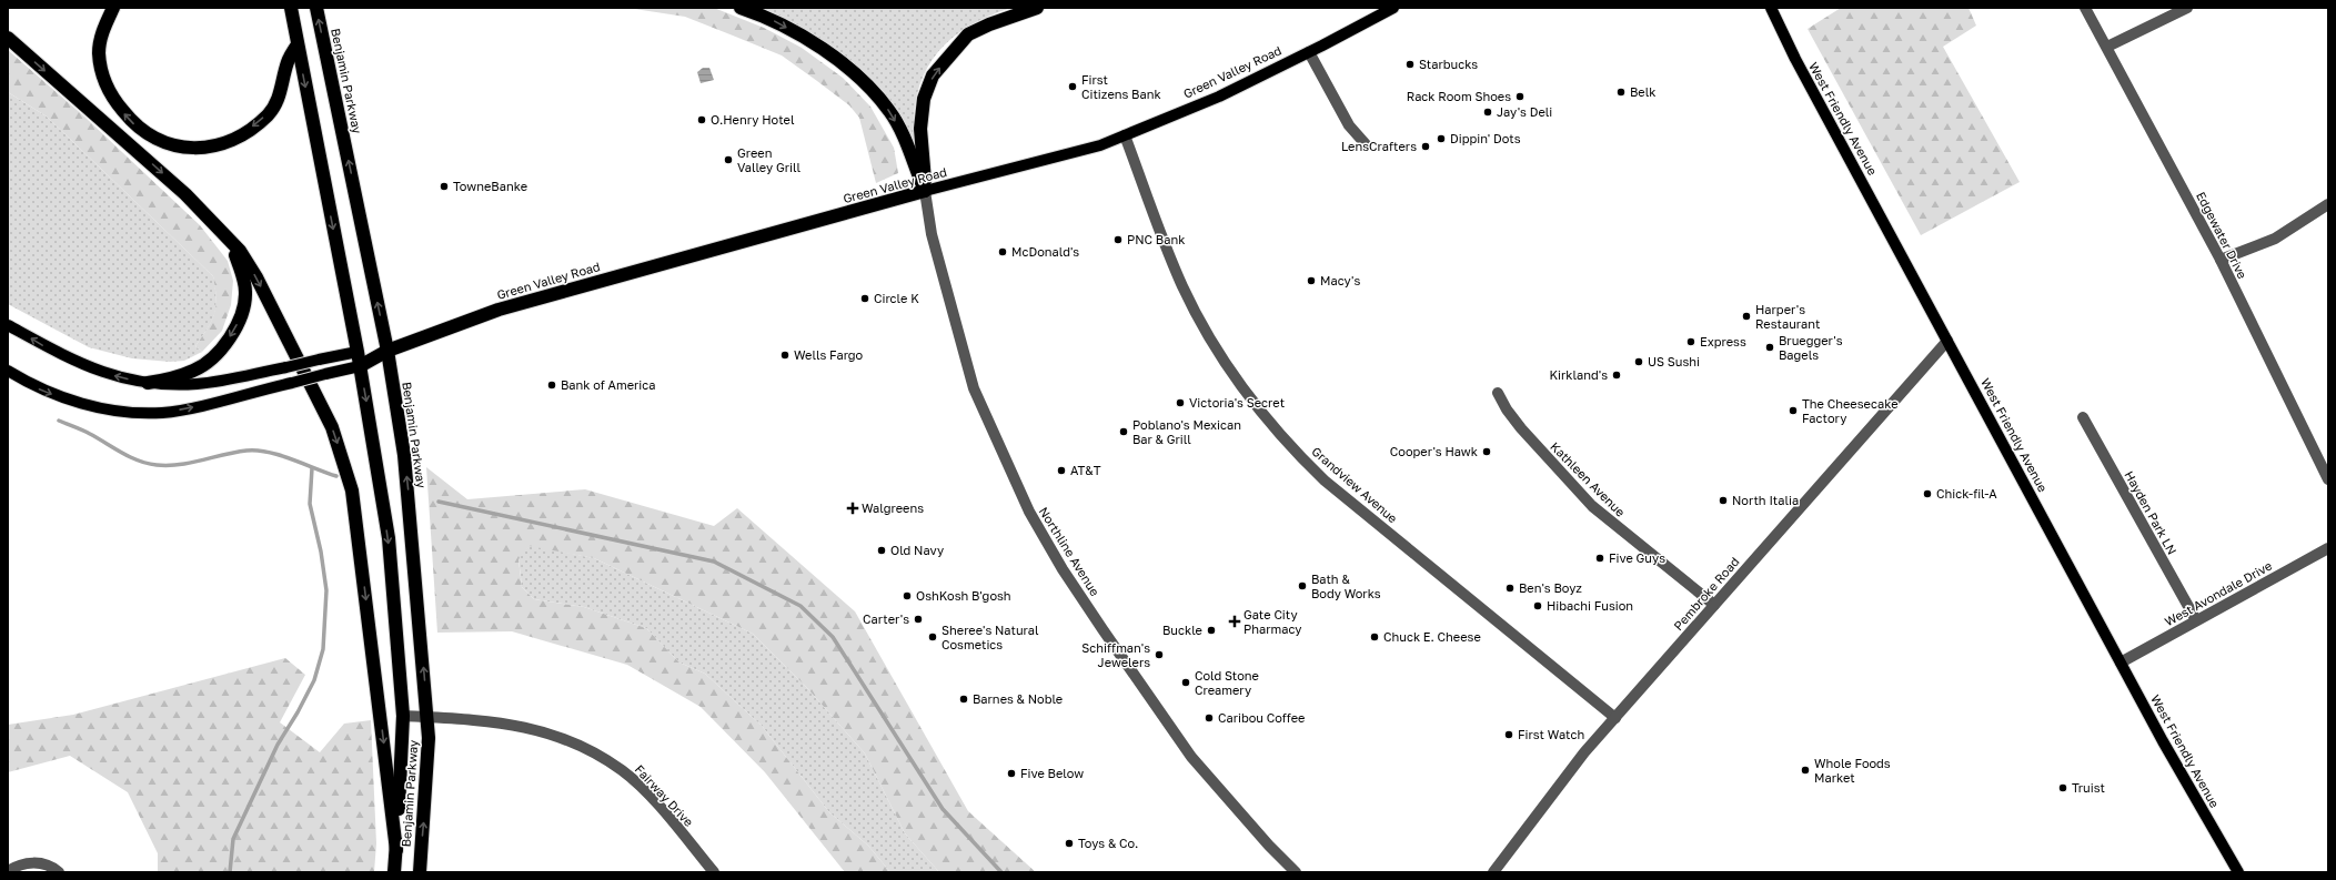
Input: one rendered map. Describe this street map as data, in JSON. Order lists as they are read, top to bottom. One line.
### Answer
{"streets":{"highway":["Green Valley Road","Benjamin Parkway"],"main road":["West Friendly Avenue"],"street":["Edgewater Drive","Kathleen Avenue","Grandview Avenue","Hayden Park LN","Northline Avenue","Pembroke Road","West Avondale Drive","Fairway Drive"]},"crossings":[["Green Valley Road","Benjamin Parkway"],["Green Valley Road","Grandview Avenue"],["Green Valley Road","Northline Avenue"],["Benjamin Parkway","Fairway Drive"],["West Friendly Avenue","Pembroke Road"],["West Friendly Avenue","West Avondale Drive"],["Kathleen Avenue","Pembroke Road"],["Grandview Avenue","Pembroke Road"],["Hayden Park LN","West Avondale Drive"]],"places":{"other":["Starbucks","First Citizens Bank","Belk","Rack Room Shoes","Jay's Deli","O.Henry Hotel","Dippin' Dots","LensCrafters","Green Valley Grill","TowneBanke","PNC Bank","McDonald's","Macy's","Circle K","Harper's Restaurant","Express","Bruegger's Bagels","Wells Fargo","US Sushi","Kirkland's","Bank of America","Victoria's Secret","The Cheesecake Factory","Poblano's Mexican Bar & Grill","Cooper's Hawk","AT&T","Chick-fil-A","North Italia","Old Navy","Five Guys","Bath & Body Works","Ben's Boyz","OshKosh B'gosh","Hibachi Fusion","Carter's","Buckle","Sheree's Natural Cosmetics","Chuck E. Cheese","Schiffman's Jewelers","Cold Stone Creamery","Barnes & Noble","Caribou Coffee","First Watch","Whole Foods Market","Five Below","Truist","Toys & Co."],"health":["Walgreens","Gate City Pharmacy"]}}
